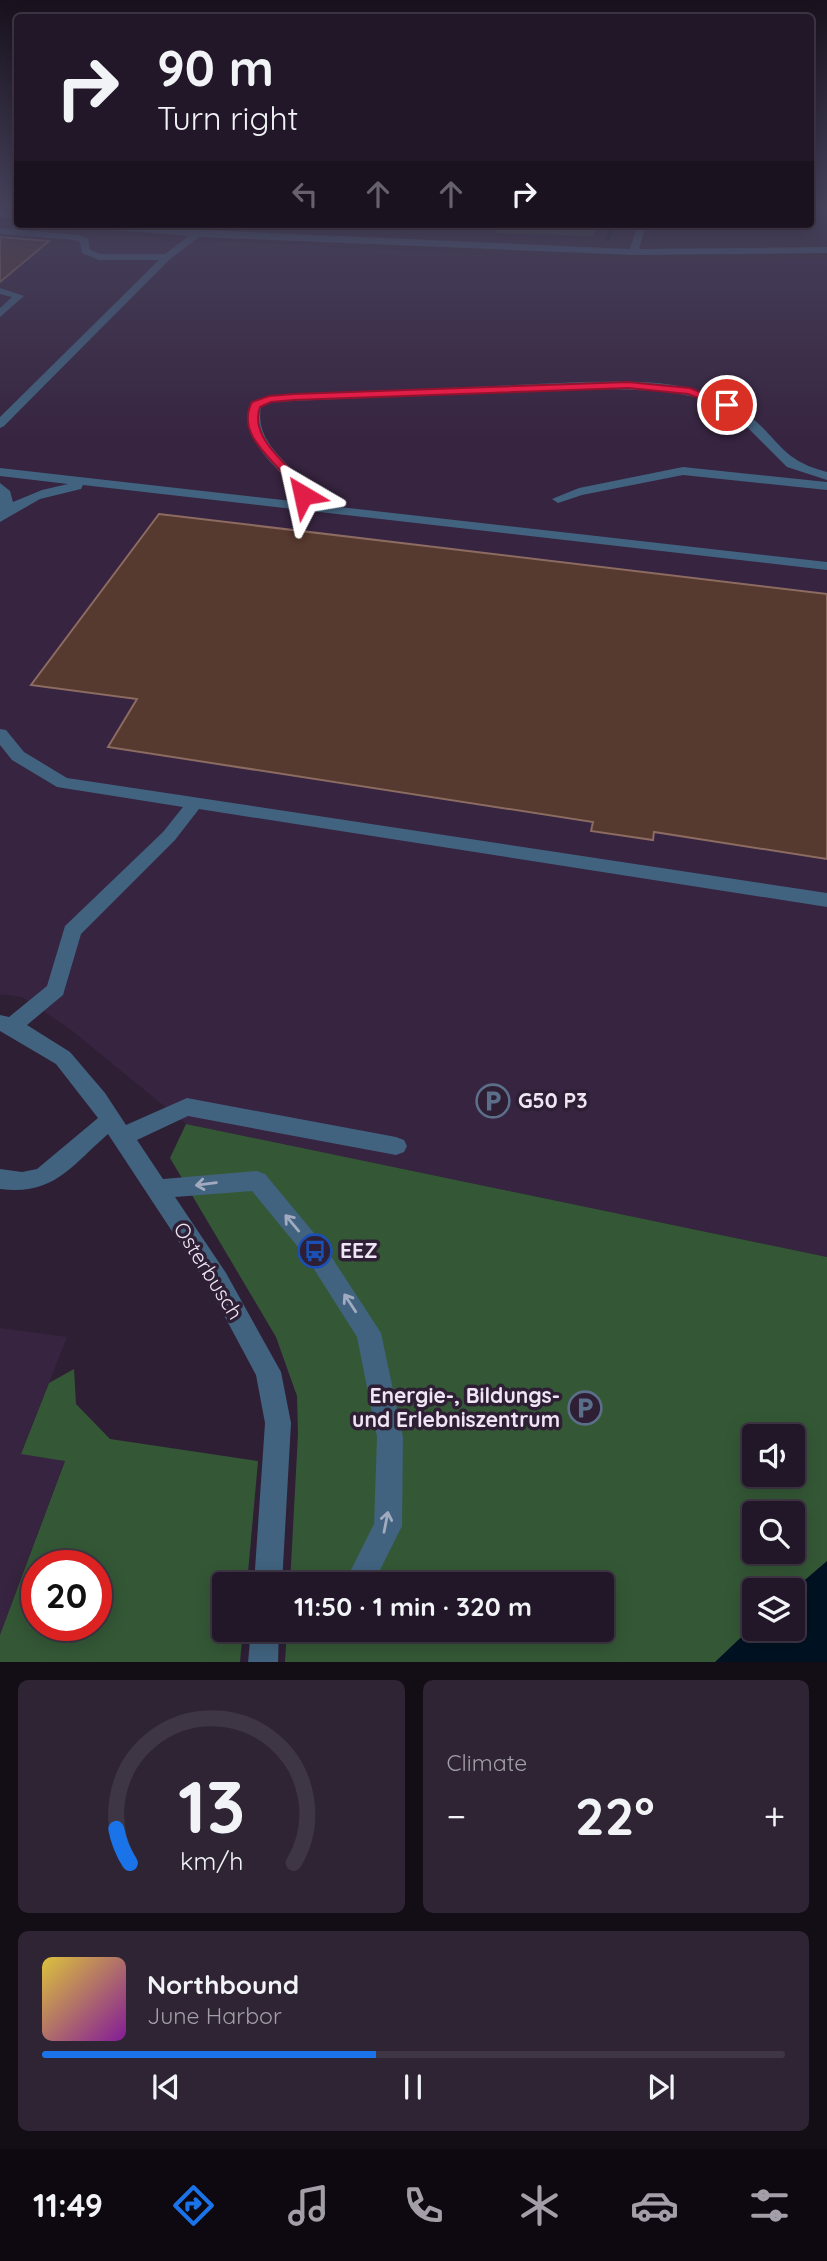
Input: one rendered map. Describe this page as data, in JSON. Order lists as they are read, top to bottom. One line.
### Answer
{"streets":{"street":["Osterbusch"]},"places":{"parking":["G50 P3","Energie-, Bildungs- und Erlebniszentrum"],"bus stop":["EEZ"]},"page":{"turn":["90 m","Turn right"],"limit":"20","trip":"11:50 · 1 min · 320 m","tile":"Climate","heat":["−","22°","+"],"song":["Northbound","June Harbor"],"tabs":"11:49","gauge":["13","km/h"]}}
